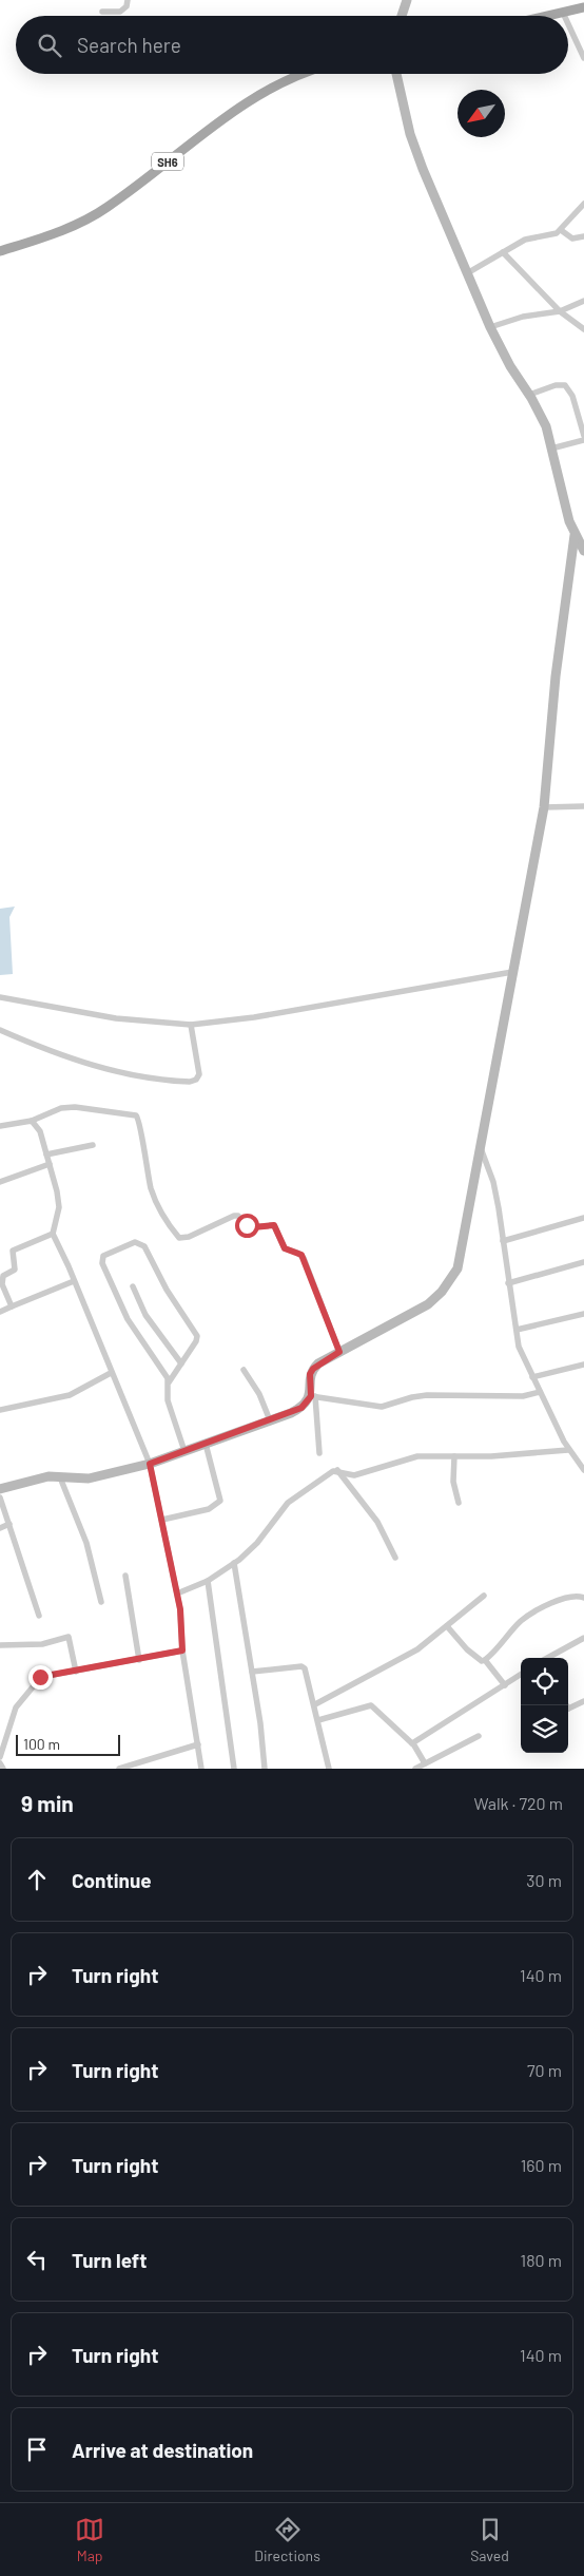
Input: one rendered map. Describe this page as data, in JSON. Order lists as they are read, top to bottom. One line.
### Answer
{"streets":{"main road":["SH6"]},"scale_bar":"100 m","north":"bottom left","page":{"search":"Search here","scale":"100 m","heading":["9 min","Walk · 720 m"],"list":[["Continue","30 m"],["Turn right","140 m"],["Turn right","70 m"],["Turn right","160 m"],["Turn left","180 m"],["Turn right","140 m"],"Arrive at destination"],"nav":["Map","Directions","Saved"]}}
